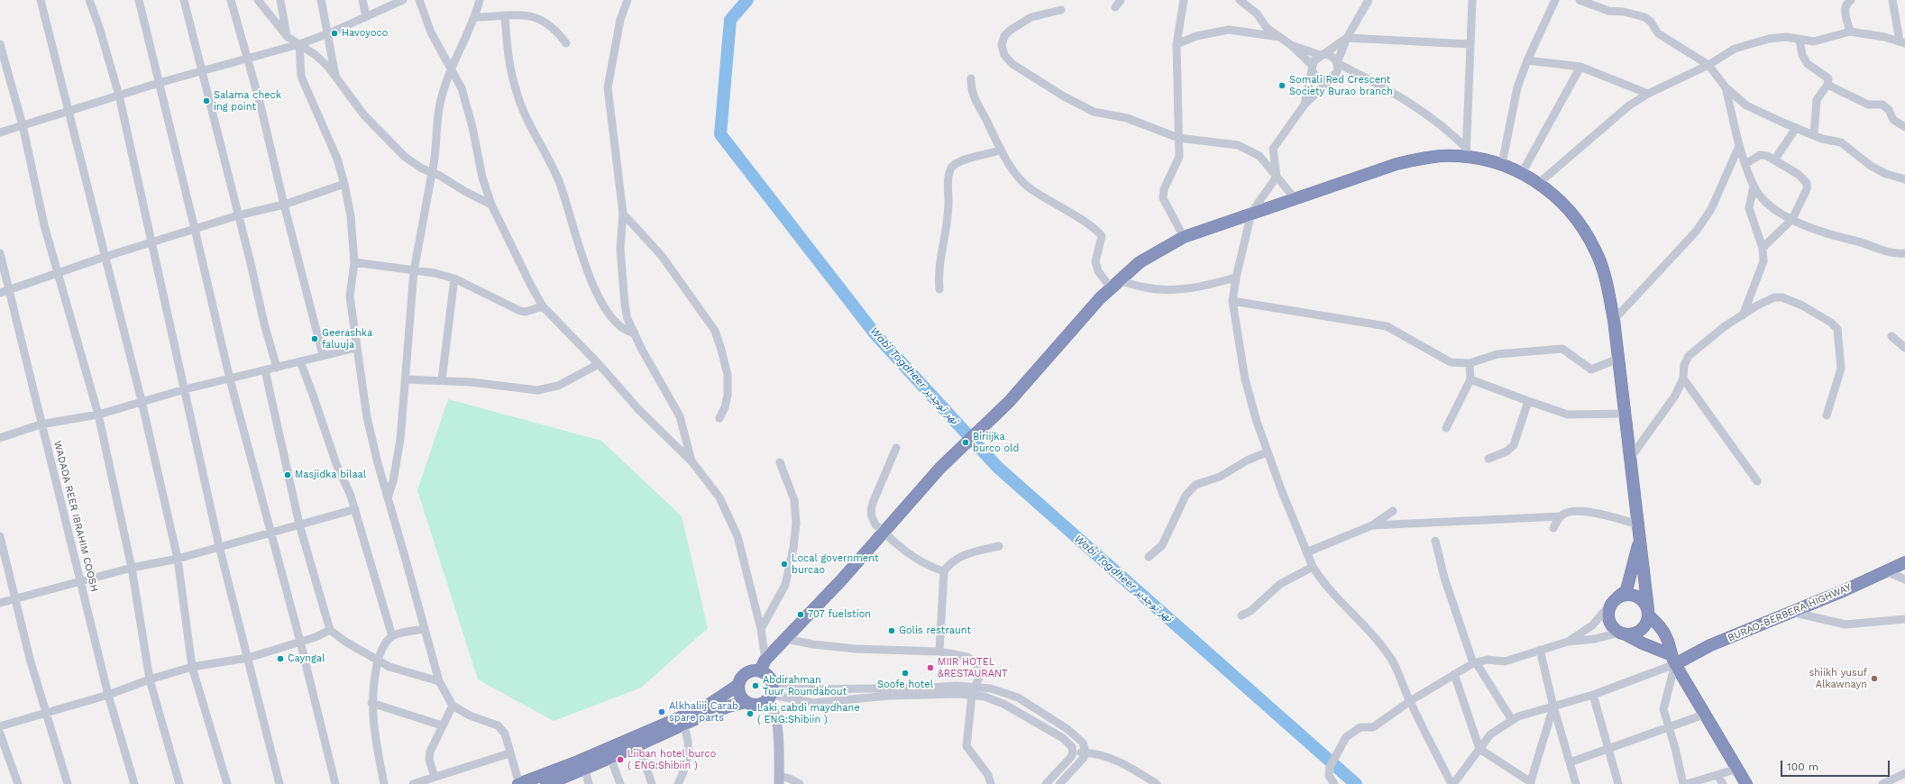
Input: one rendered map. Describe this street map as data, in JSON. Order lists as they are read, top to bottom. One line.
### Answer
{"streets":{"highway":["BURAO-BERBERA HIGHWAY"],"street":["WADADA REER IBRAHIM COOSH"]},"water":["Wabi Togdheer نهر توجدير"],"places":["Havoyoco","Somali Red Crescent Society Burao branch","Salama check ing point","Geerashka faluuja","Biriijka burco old","Masjidka bilaal","Local government burcao","707 fuelstion","Golis restraunt","Cayngal","MIIR HOTEL &RESTAURANT","Soofe hotel","shiikh yusuf Alkawnayn","Abdirahman Tuur Roundabout","Alkhaliij Carab spare parts","Laki cabdi maydhane ( ENG:Shibiin )","Liiban hotel burco ( ENG:Shibiin )"],"scale_bar":"100 m"}
